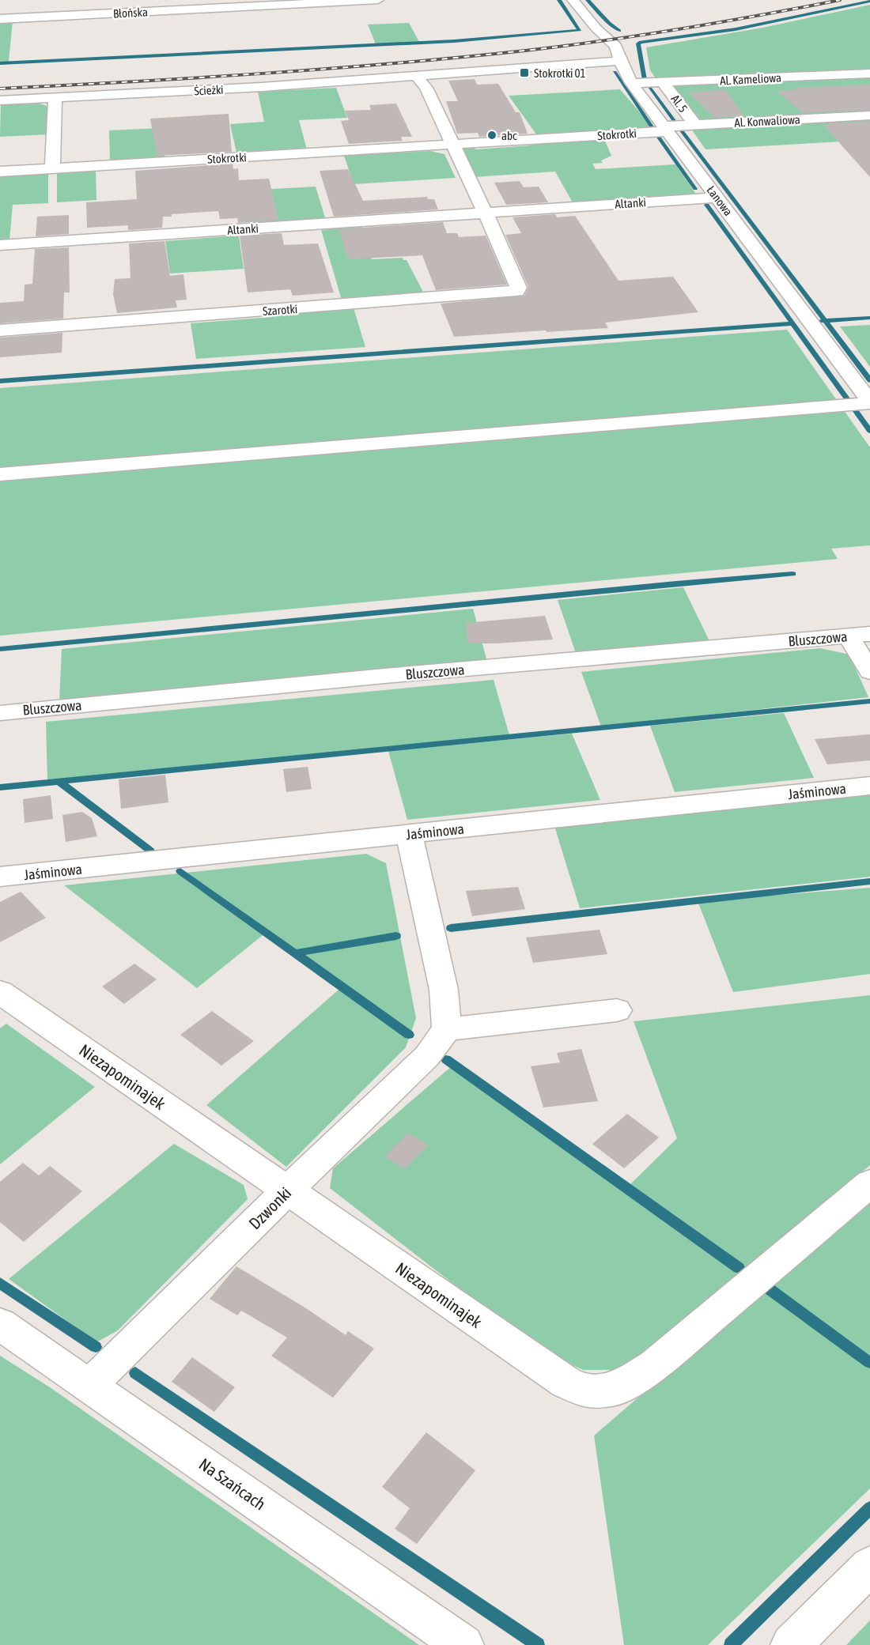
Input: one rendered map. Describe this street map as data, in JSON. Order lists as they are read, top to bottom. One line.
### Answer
{"streets":{"street":["Błońska","Al. Kameliowa","Ścieżki","Al. 5","Al. Konwaliowa","Stokrotki","Łanowa","Altanki","Szarotki","Bluszczowa","Jaśminowa","Niezapominajek","Dzwonki","Na Szańcach"]},"crossings":[["Al. Kameliowa","Al. 5"],["Al. Kameliowa","Łanowa"],["Ścieżki","Łanowa"],["Al. 5","Al. Konwaliowa"],["Al. Konwaliowa","Stokrotki"],["Al. Konwaliowa","Łanowa"],["Stokrotki","Łanowa"],["Łanowa","Altanki"],["Altanki","Szarotki"],["Niezapominajek","Dzwonki"],["Dzwonki","Na Szańcach"]],"places":{"transit":["Stokrotki 01"],"other":["abc"]}}
